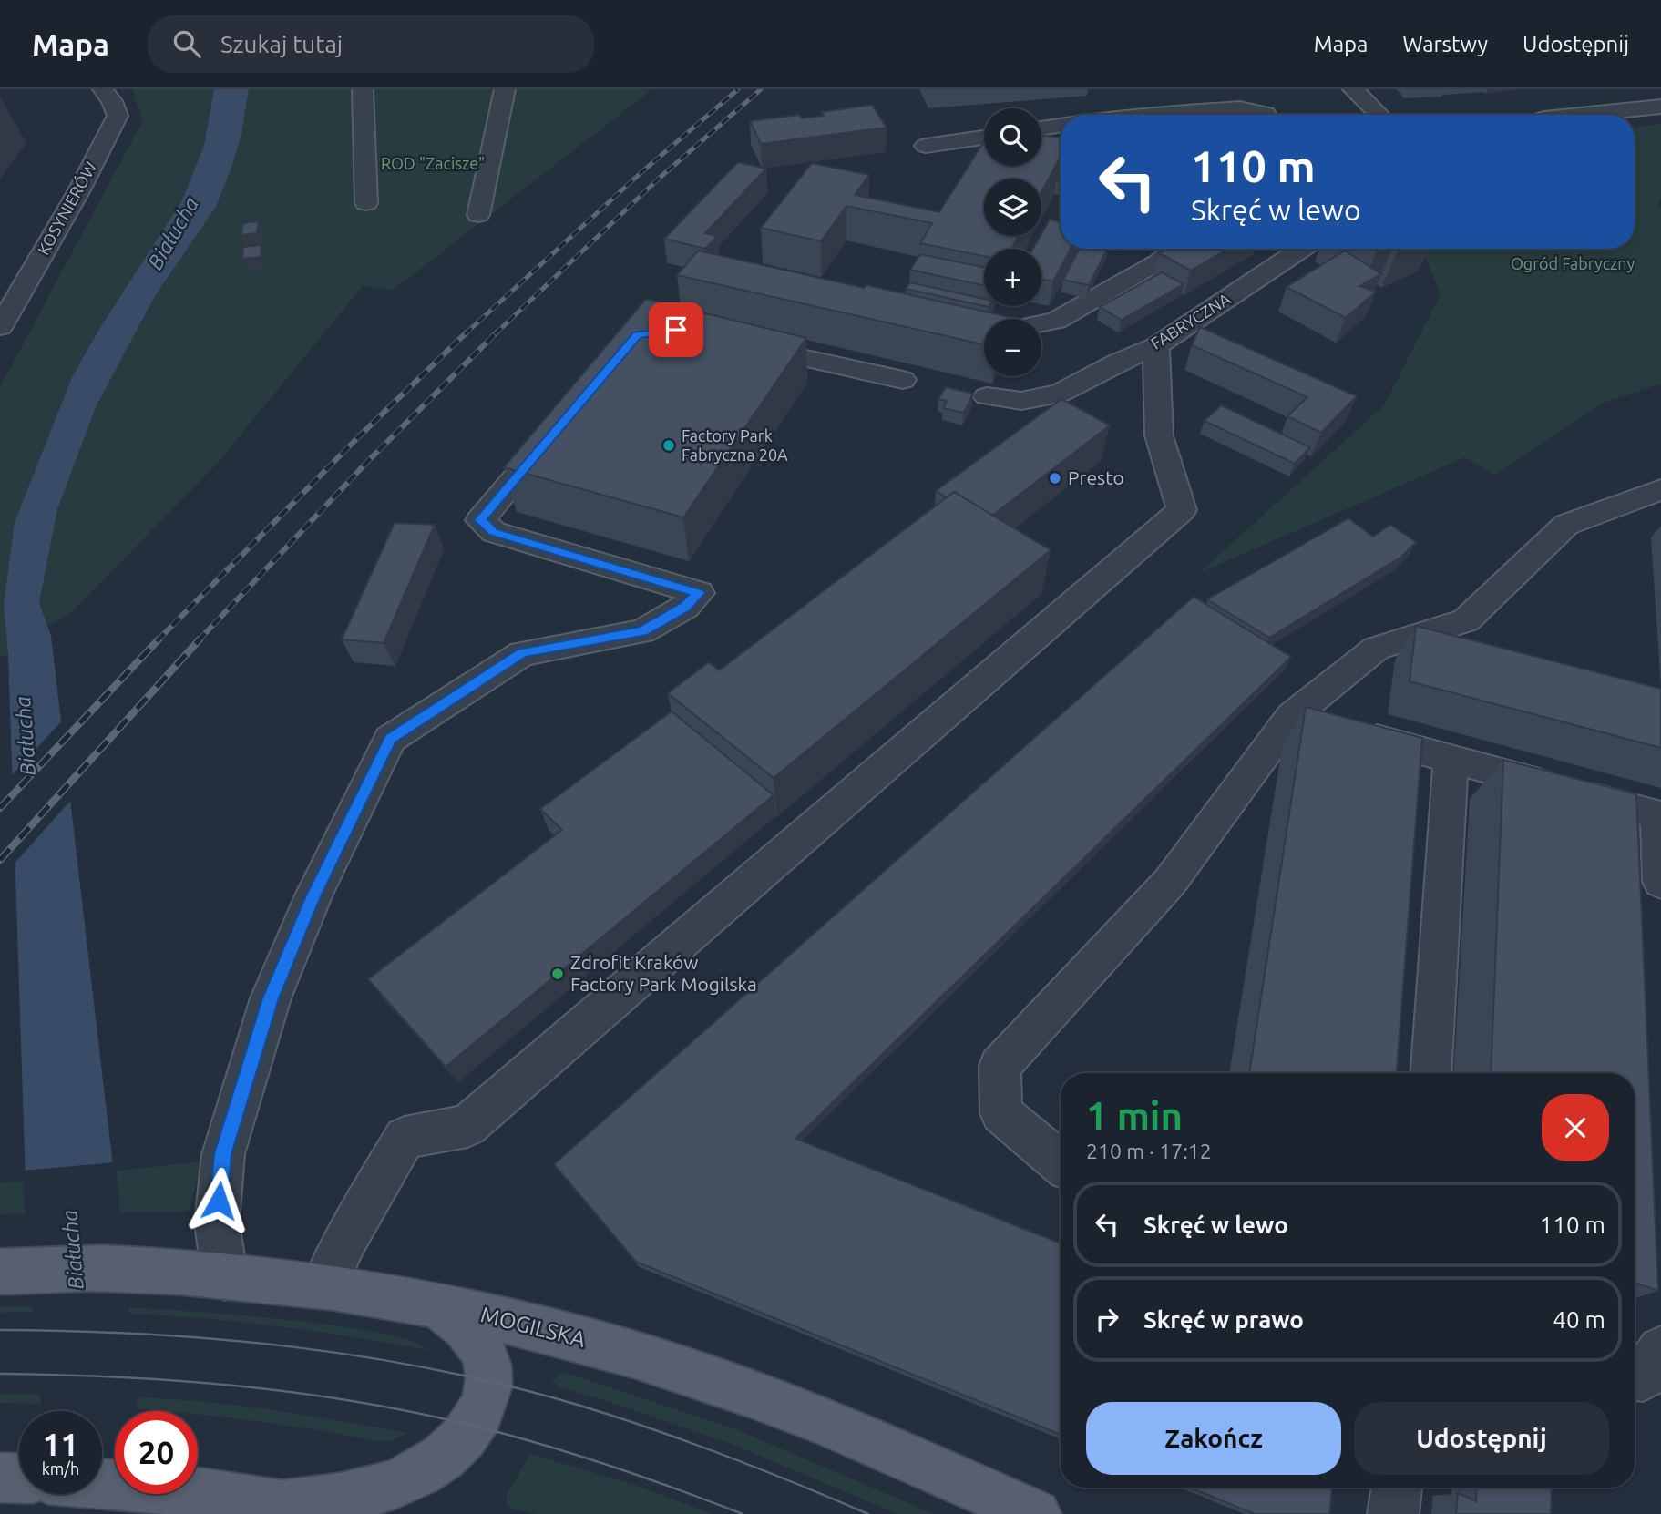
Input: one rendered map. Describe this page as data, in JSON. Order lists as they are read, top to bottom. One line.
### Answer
{"streets":{"main road":["MOGILSKA"],"street":["KOSYNIERÓW","FABRYCZNA"]},"water":["Białucha"],"parks":["ROD \"Zacisze\"","Ogród Fabryczny"],"places":["Factory Park Fabryczna 20A","Presto","Zdrofit Kraków Factory Park Mogilska"],"page":{"header":"Mapa","search":"Szukaj tutaj","nav":["Mapa","Warstwy","Udostępnij"],"map_buttons":["+","−"],"turn":["110 m","Skręć w lewo"],"heading":["1 min","210 m · 17:12"],"list":[{"name":"Skręć w lewo","value":"110 m"},{"name":"Skręć w prawo","value":"40 m"}],"buttons":["Zakończ","Udostępnij"],"speed":"11 km/h","limit":"20"}}
